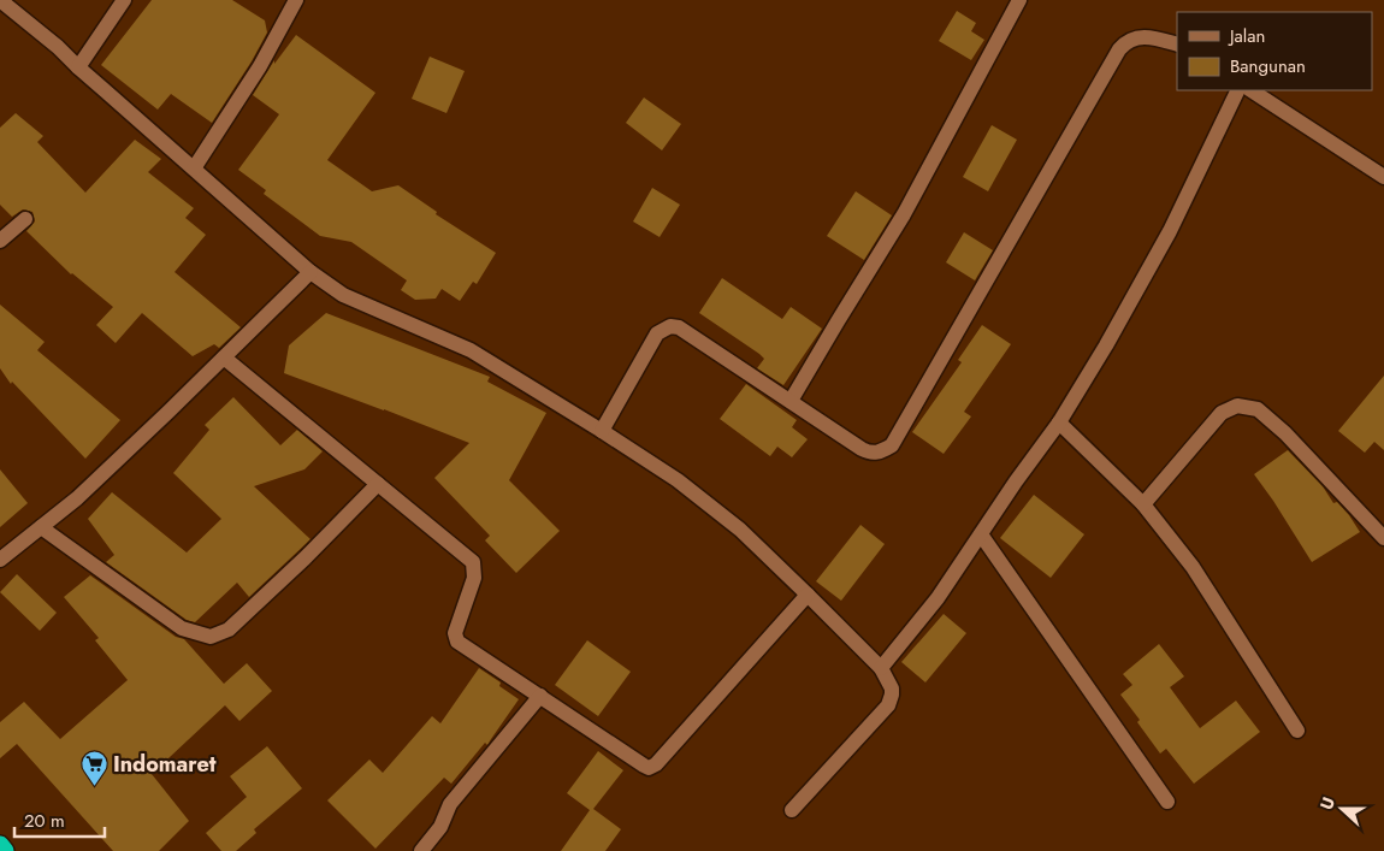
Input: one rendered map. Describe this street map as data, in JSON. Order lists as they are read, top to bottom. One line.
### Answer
{"places":{"supermarket":["Indomaret"]},"legend":["Jalan","Bangunan"],"scale_bar":"20 m","north":"left"}
